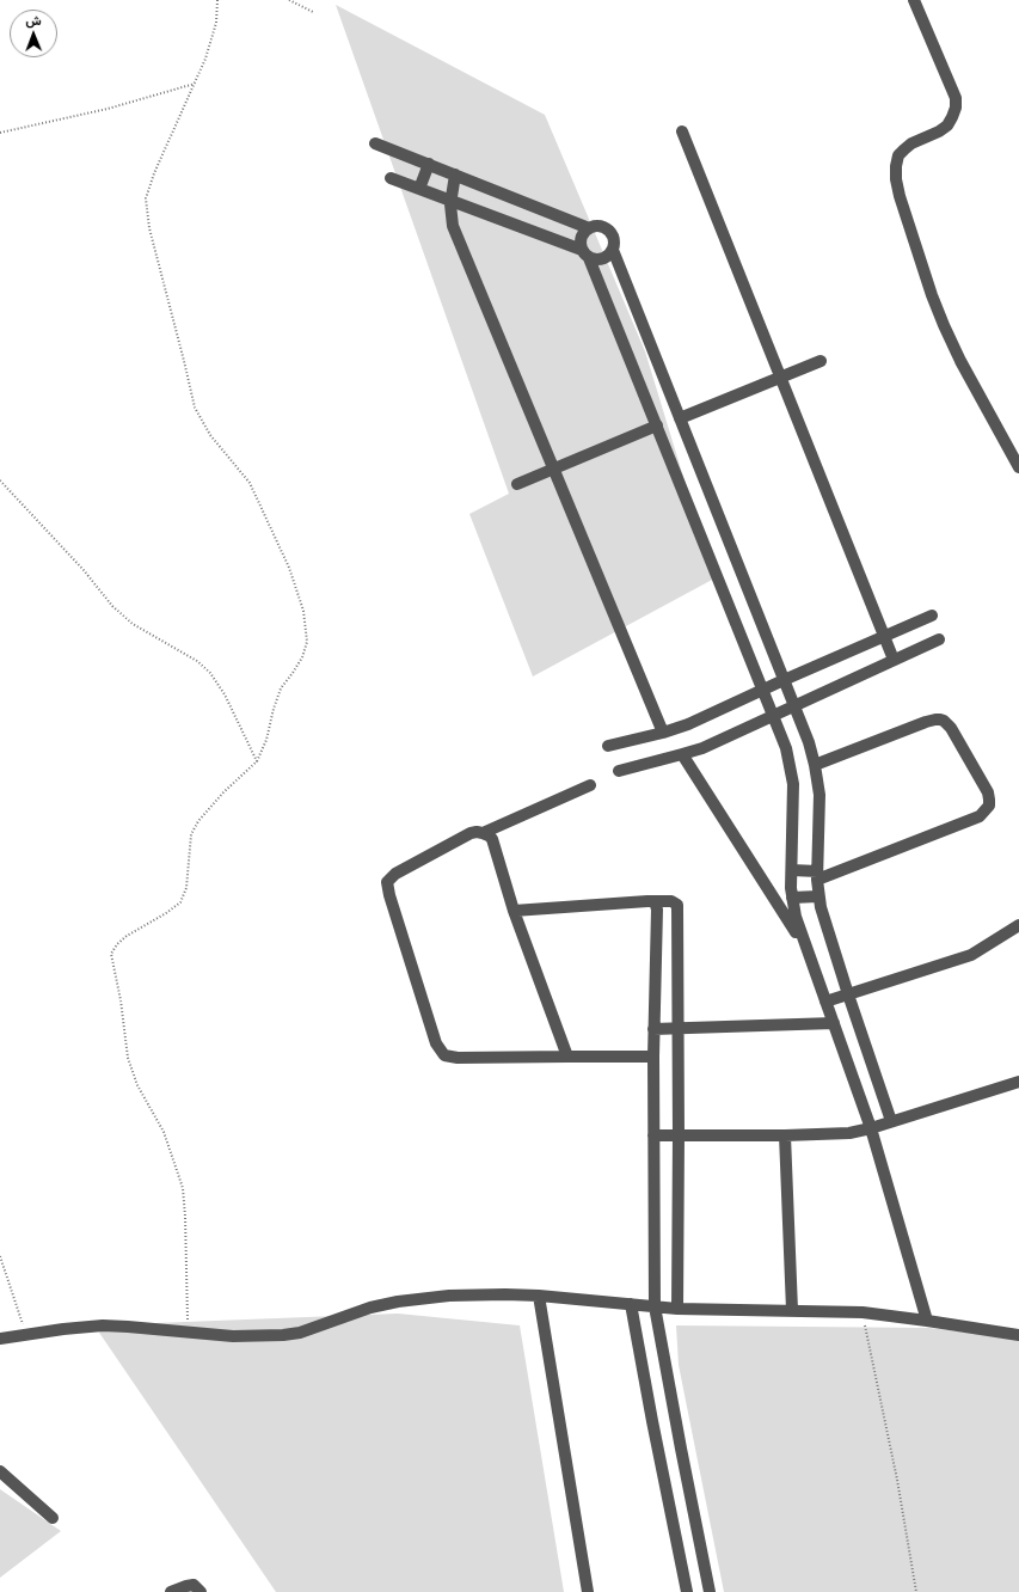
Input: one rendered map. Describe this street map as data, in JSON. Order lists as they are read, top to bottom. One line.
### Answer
{"north":"top"}
